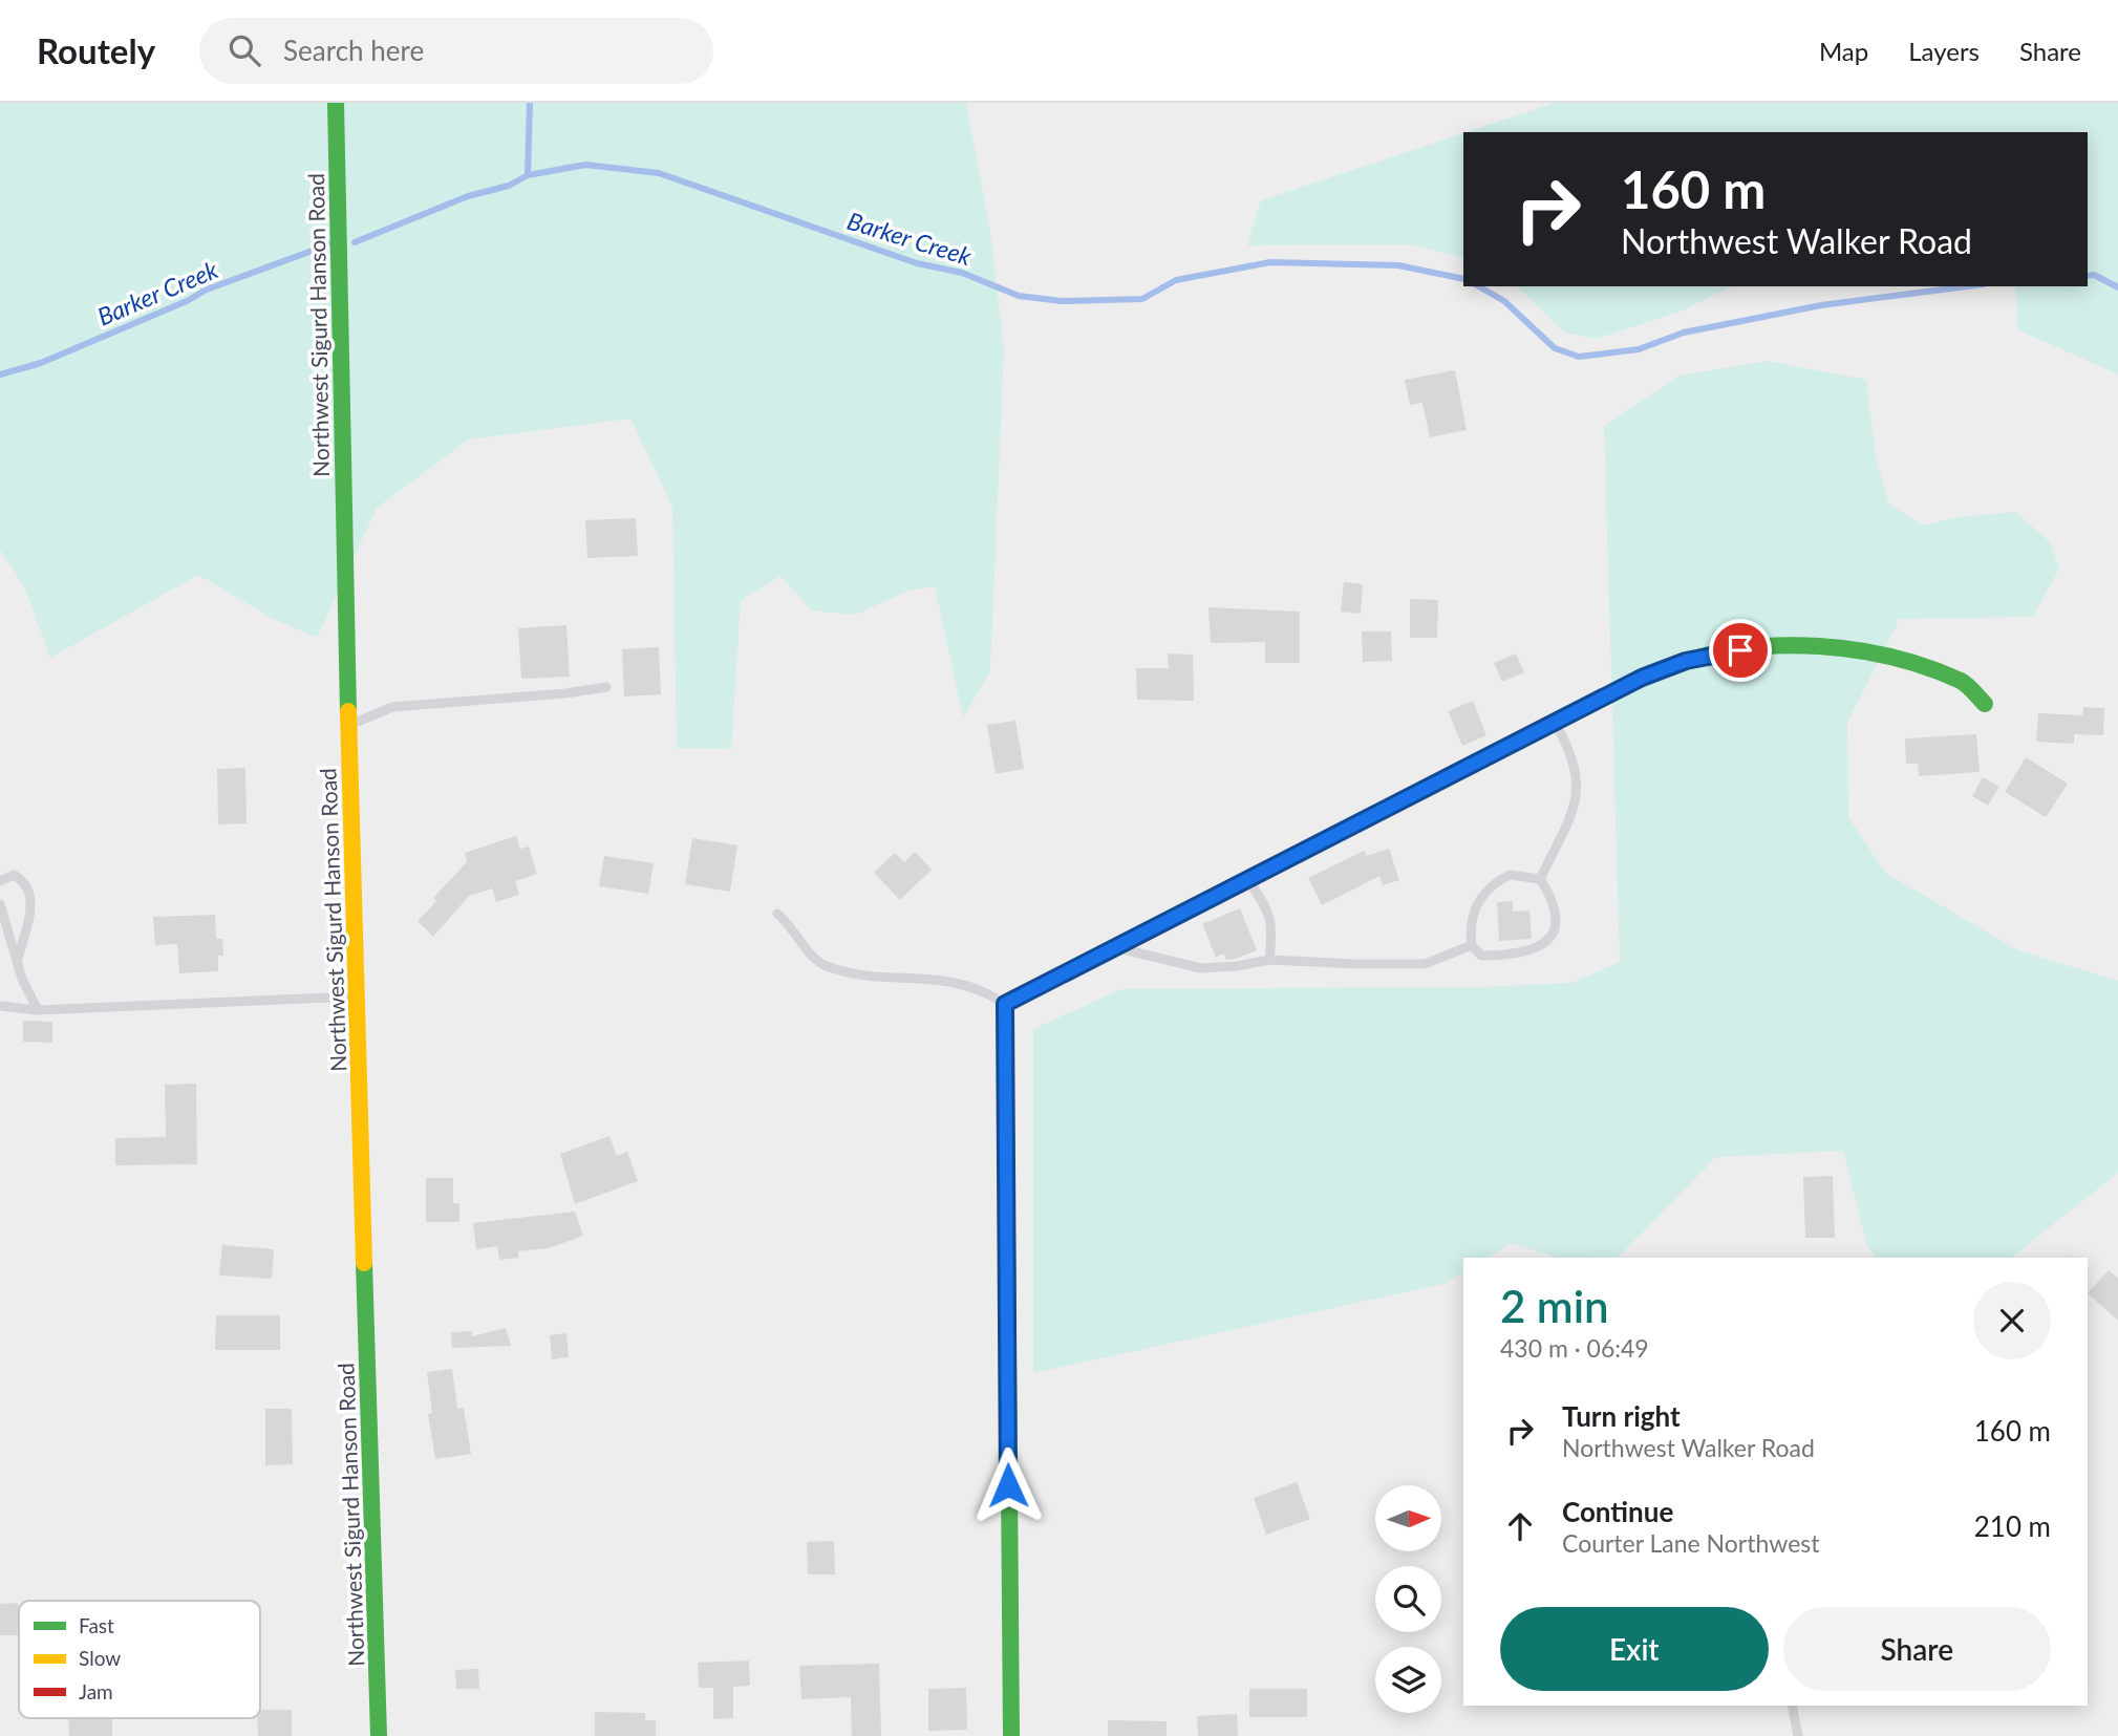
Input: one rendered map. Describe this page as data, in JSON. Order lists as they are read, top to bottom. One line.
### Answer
{"streets":{"street":["Northwest Sigurd Hanson Road"]},"water":["Barker Creek"],"legend":["Fast","Slow","Jam"],"north":"right","page":{"header":"Routely","search":"Search here","nav":["Map","Layers","Share"],"turn":["160 m","Northwest Walker Road"],"heading":["2 min","430 m · 06:49"],"list":[{"name":"Turn right","note":"Northwest Walker Road","value":"160 m"},{"name":"Continue","note":"Courter Lane Northwest","value":"210 m"}],"buttons":["Exit","Share"]}}
